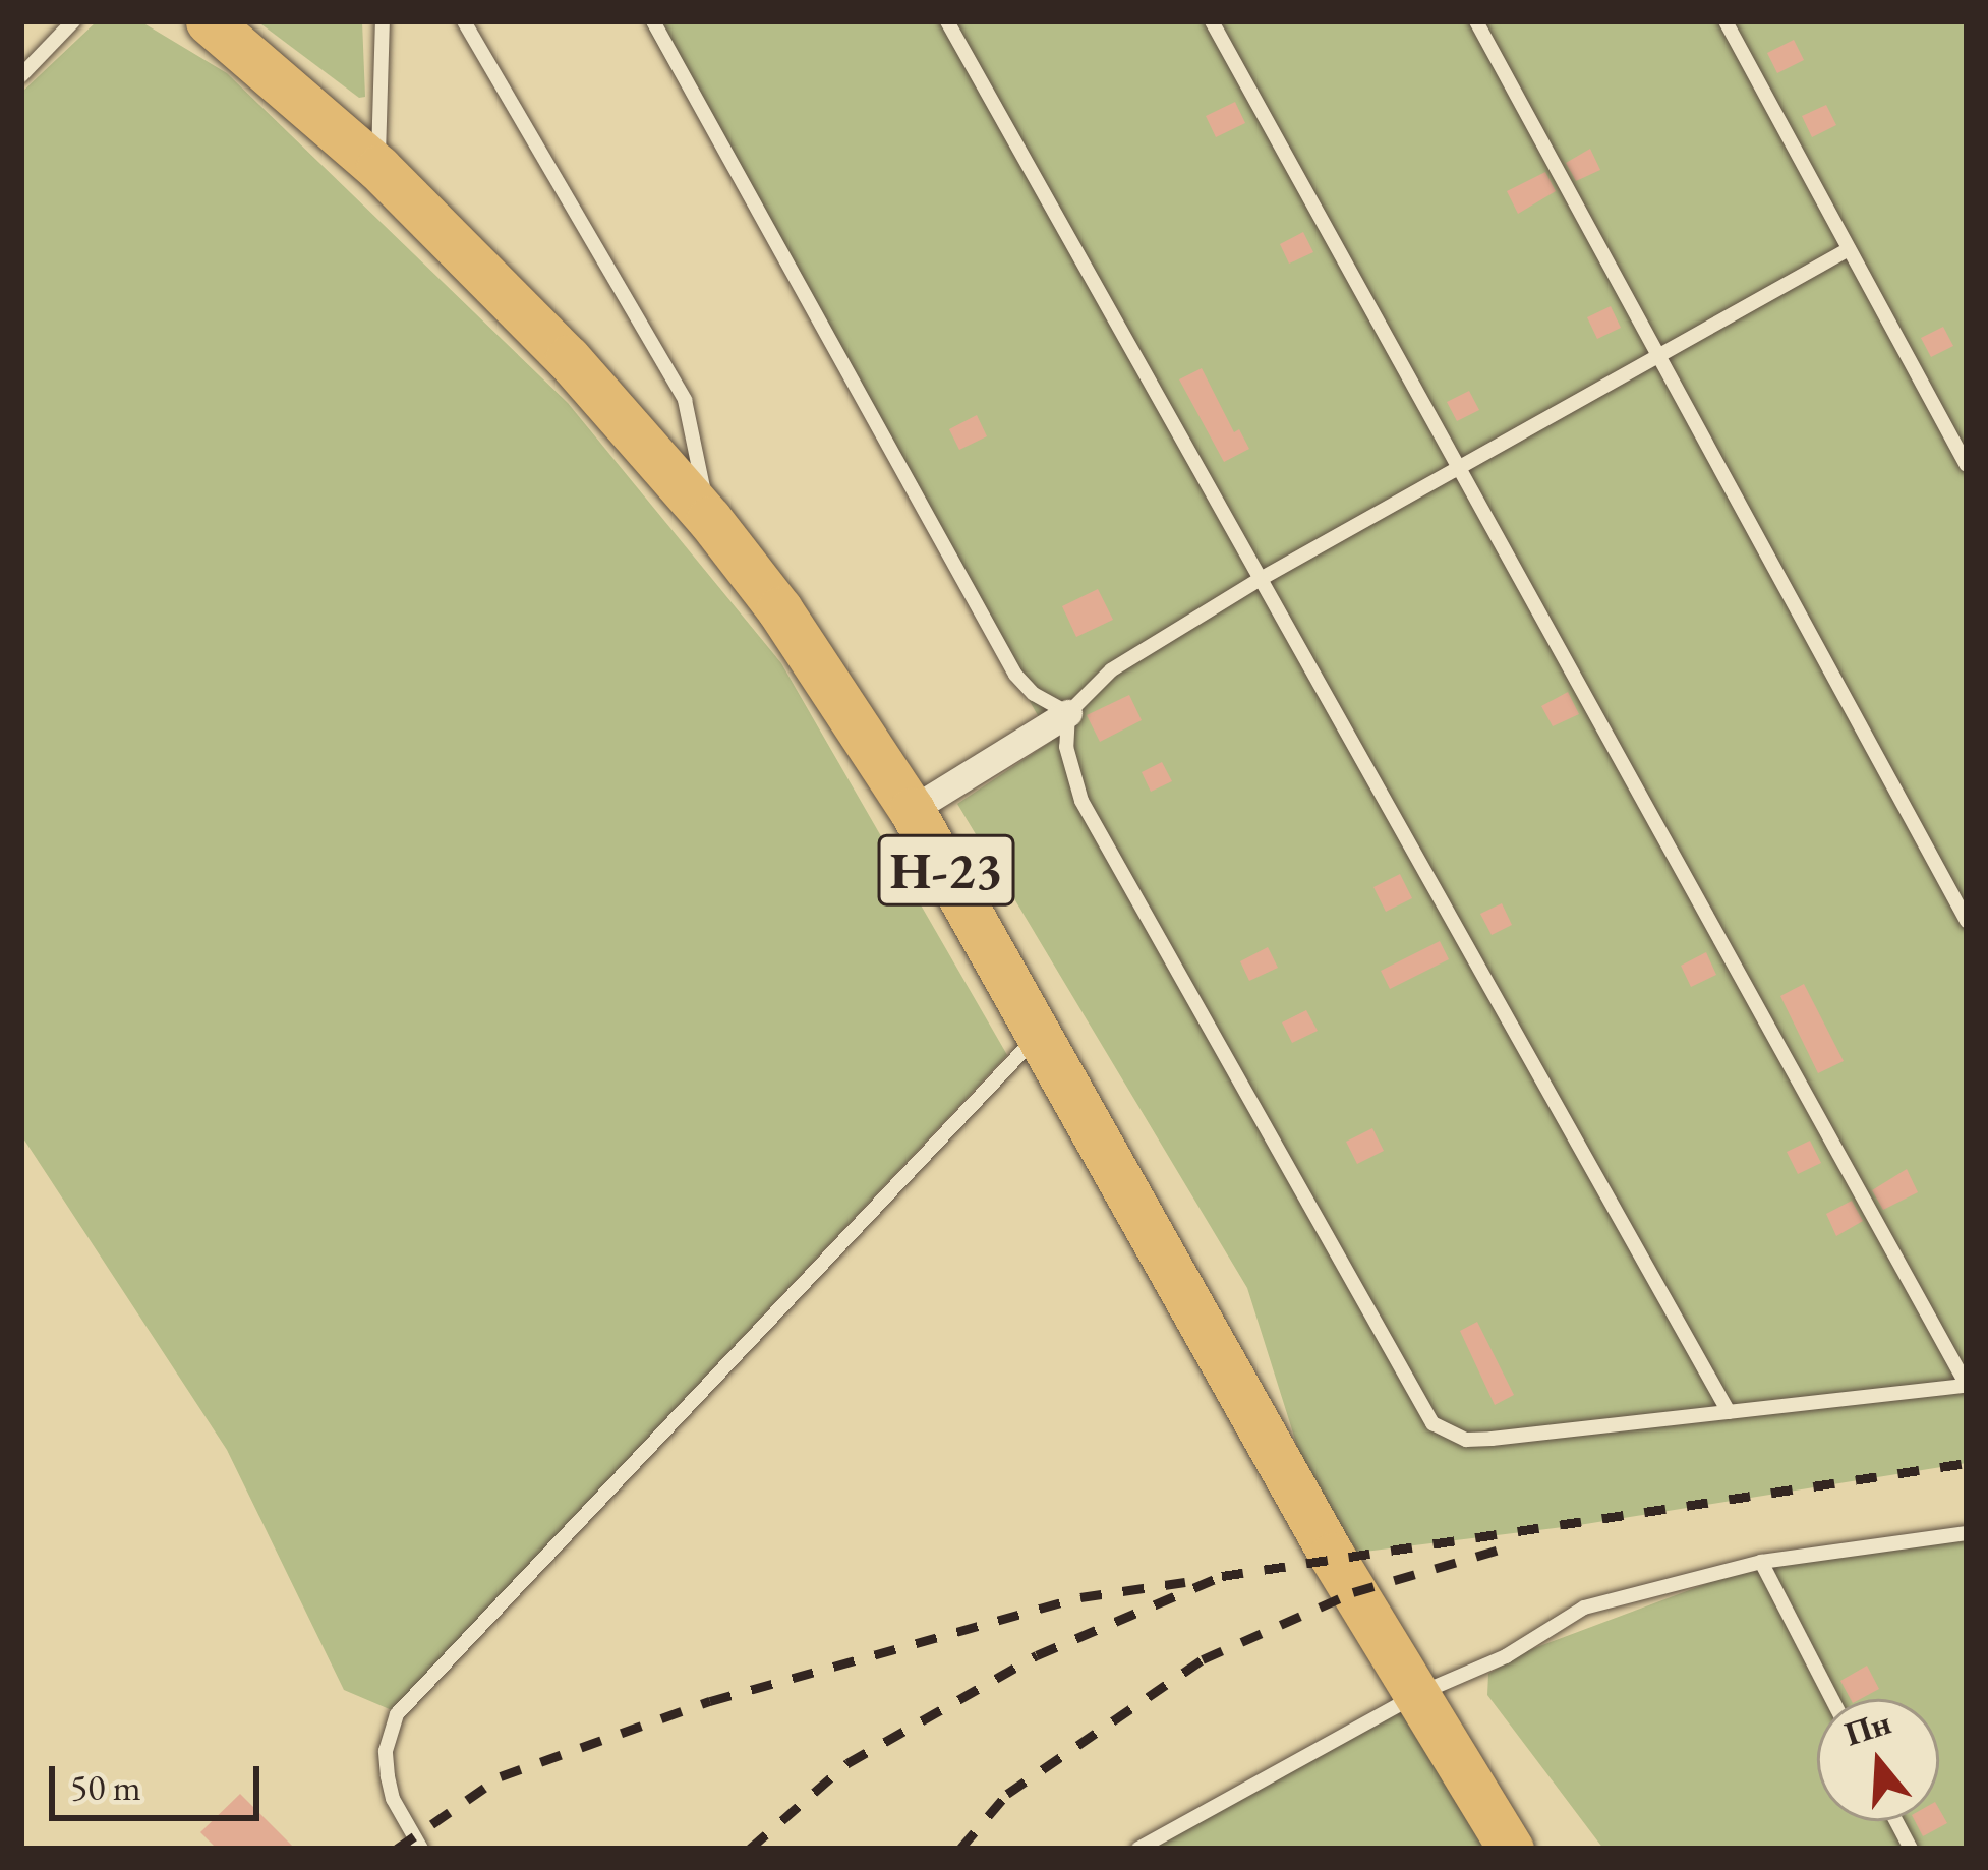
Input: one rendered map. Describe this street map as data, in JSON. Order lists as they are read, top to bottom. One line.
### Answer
{"streets":{"main road":["Н-23"]},"scale_bar":"50 m","north":"top"}
